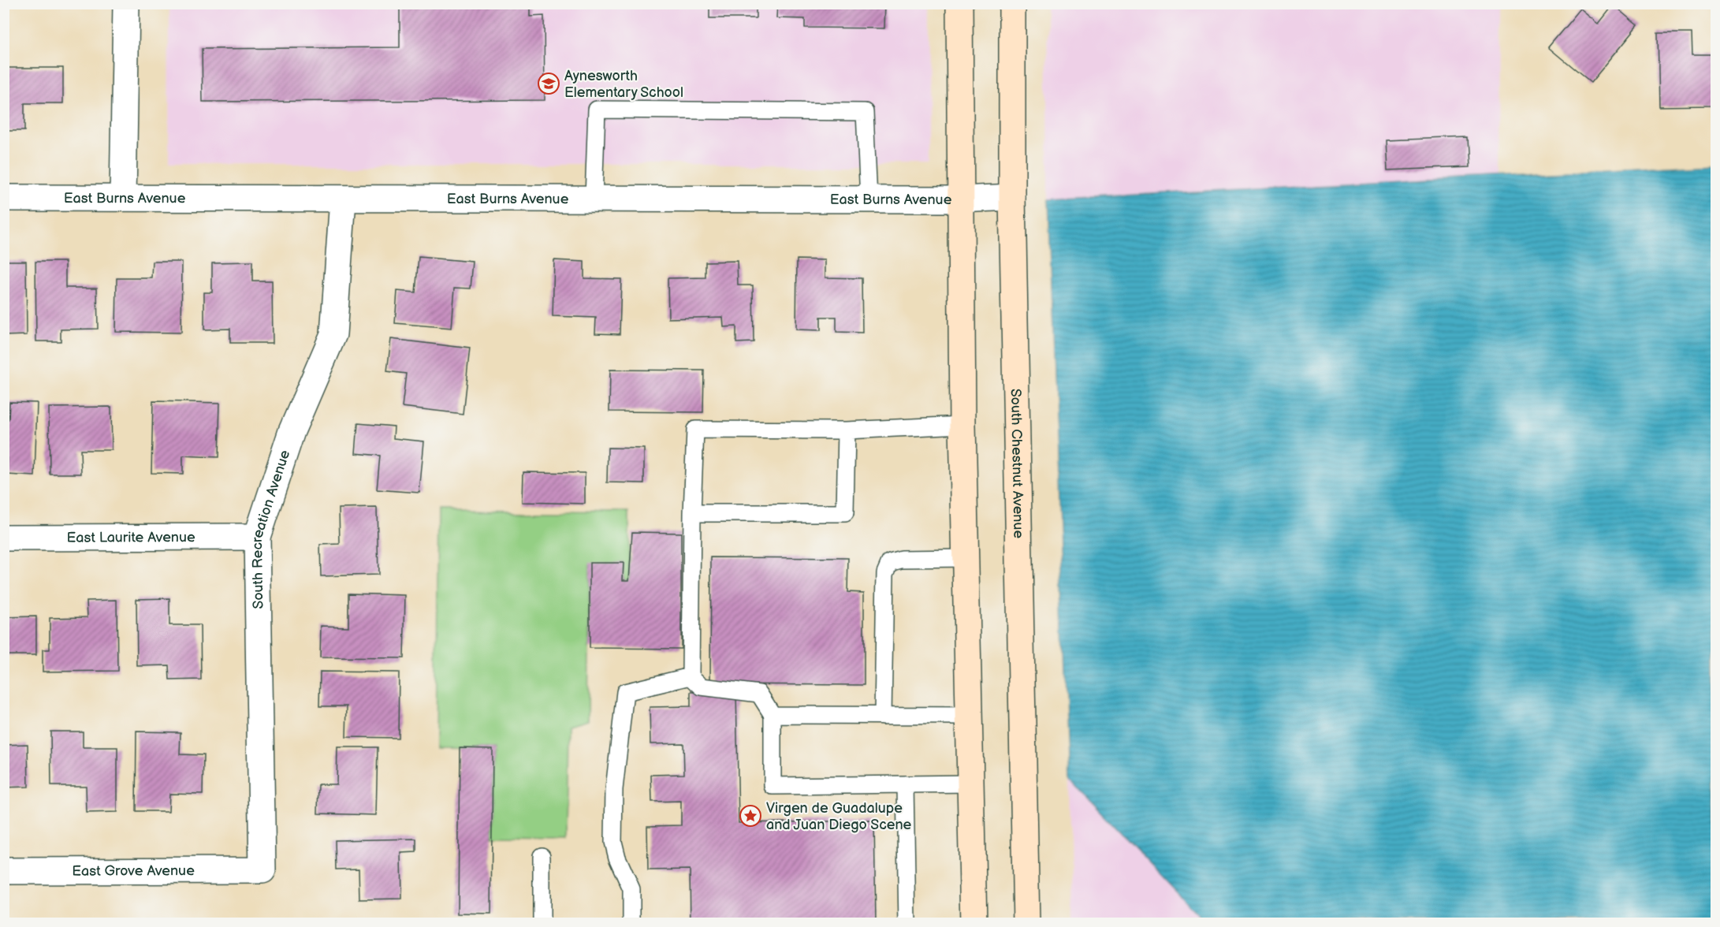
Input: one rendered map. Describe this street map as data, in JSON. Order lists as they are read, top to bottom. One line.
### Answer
{"streets":{"main road":["South Chestnut Avenue"],"street":["East Burns Avenue","South Recreation Avenue","East Laurite Avenue","East Grove Avenue"]},"crossings":[["East Burns Avenue","South Chestnut Avenue"],["East Burns Avenue","South Recreation Avenue"],["South Recreation Avenue","East Laurite Avenue"],["South Recreation Avenue","East Grove Avenue"]],"places":{"school or university":["Aynesworth Elementary School"],"place":["Virgen de Guadalupe and Juan Diego Scene"]}}
